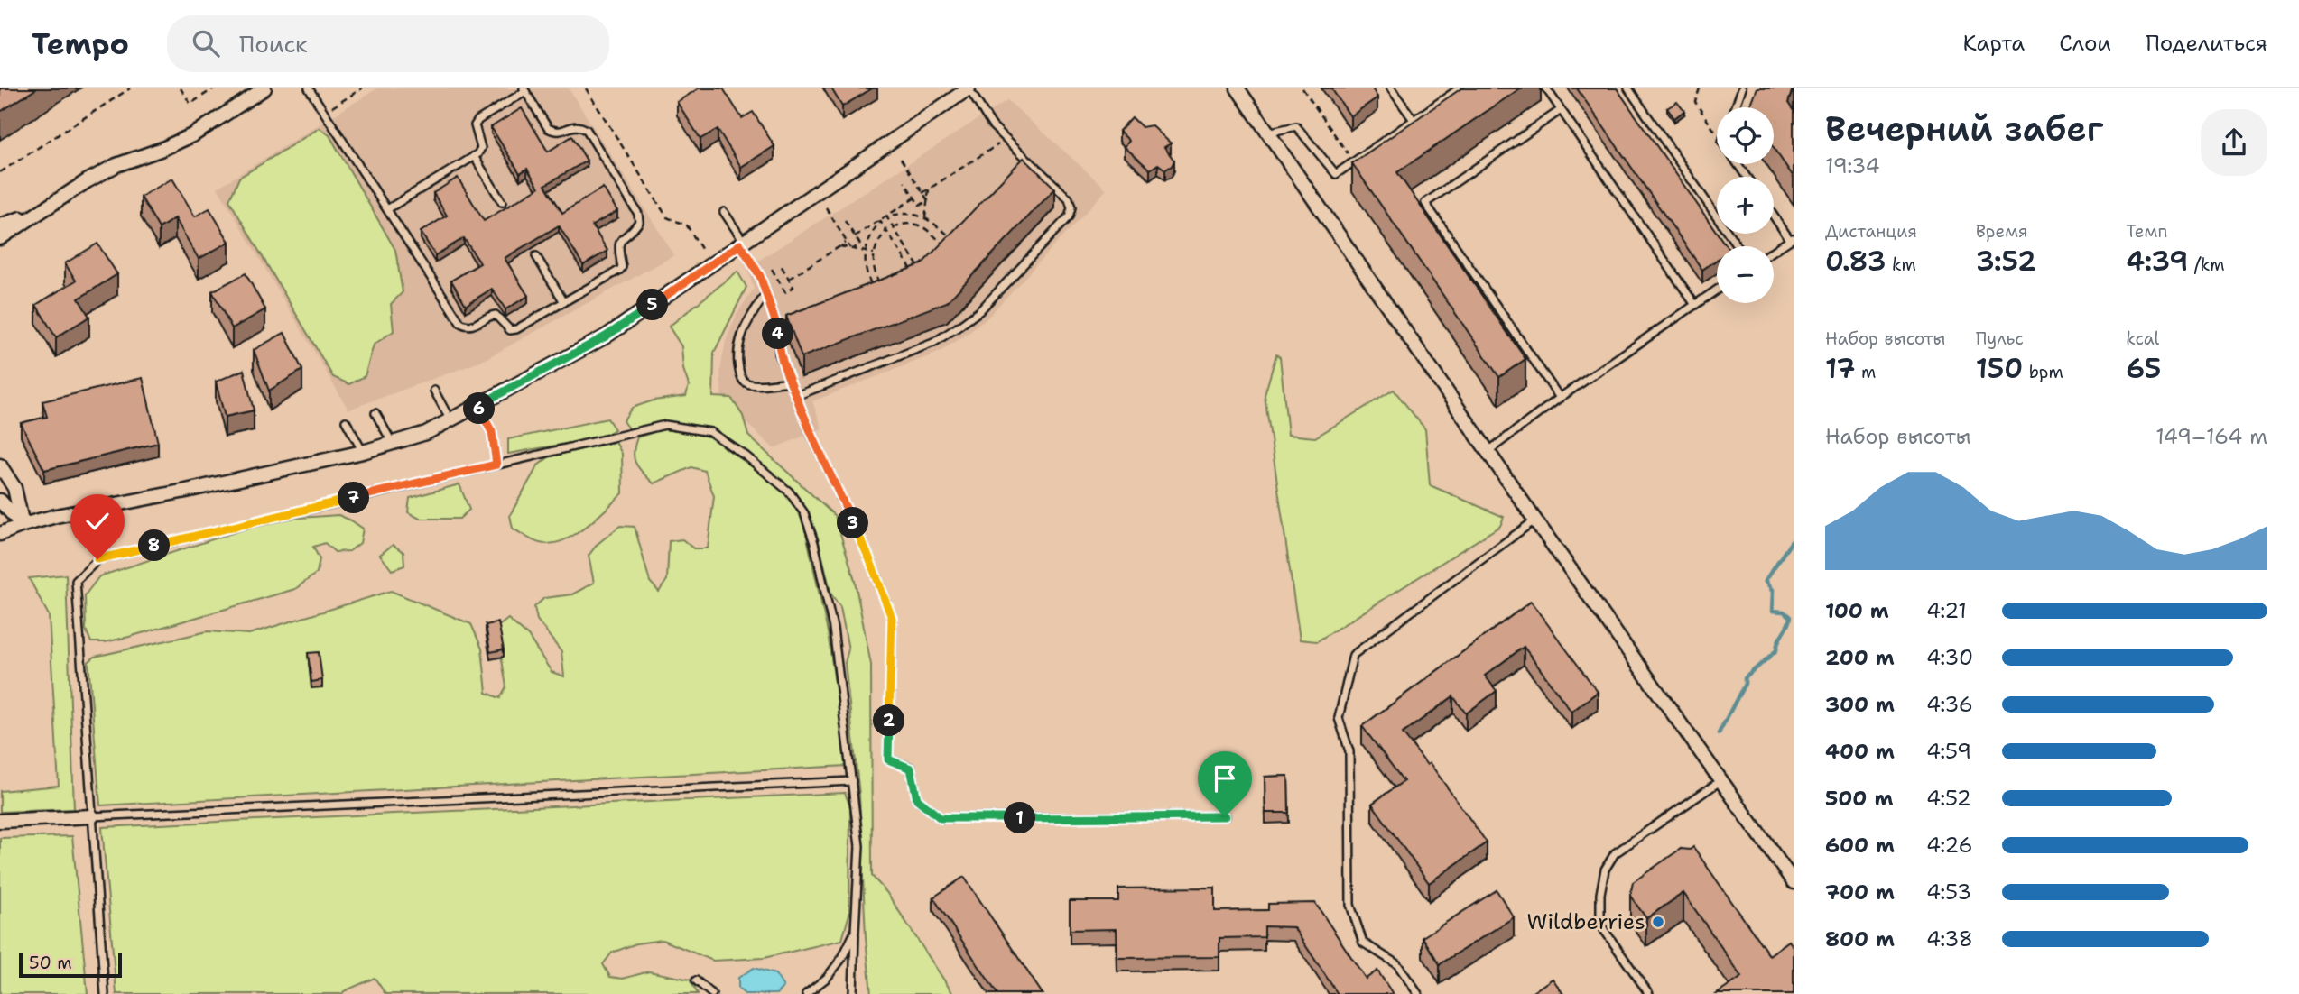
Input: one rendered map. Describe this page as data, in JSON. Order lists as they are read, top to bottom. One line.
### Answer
{"places":["Wildberries"],"scale_bar":"50 m","page":{"header":"Tempo","search":"Поиск","nav":["Карта","Слои","Поделиться"],"heading":["Вечерний забег","19:34"],"map_buttons":["+","−"],"stats":[["Дистанция","0.83 km"],["Время","3:52"],["Темп","4:39 /km"],["Набор высоты","17 m"],["Пульс","150 bpm"],["kcal","65"]],"pins":["5","4","6","7","3","8","2","1"],"chart":["Набор высоты","149–164 m"],"list":[{"name":"100 m","note":"4:21"},{"name":"200 m","note":"4:30"},{"name":"300 m","note":"4:36"},{"name":"400 m","note":"4:59"},{"name":"500 m","note":"4:52"},{"name":"600 m","note":"4:26"},{"name":"700 m","note":"4:53"},{"name":"800 m","note":"4:38"}],"scale":"50 m"}}
